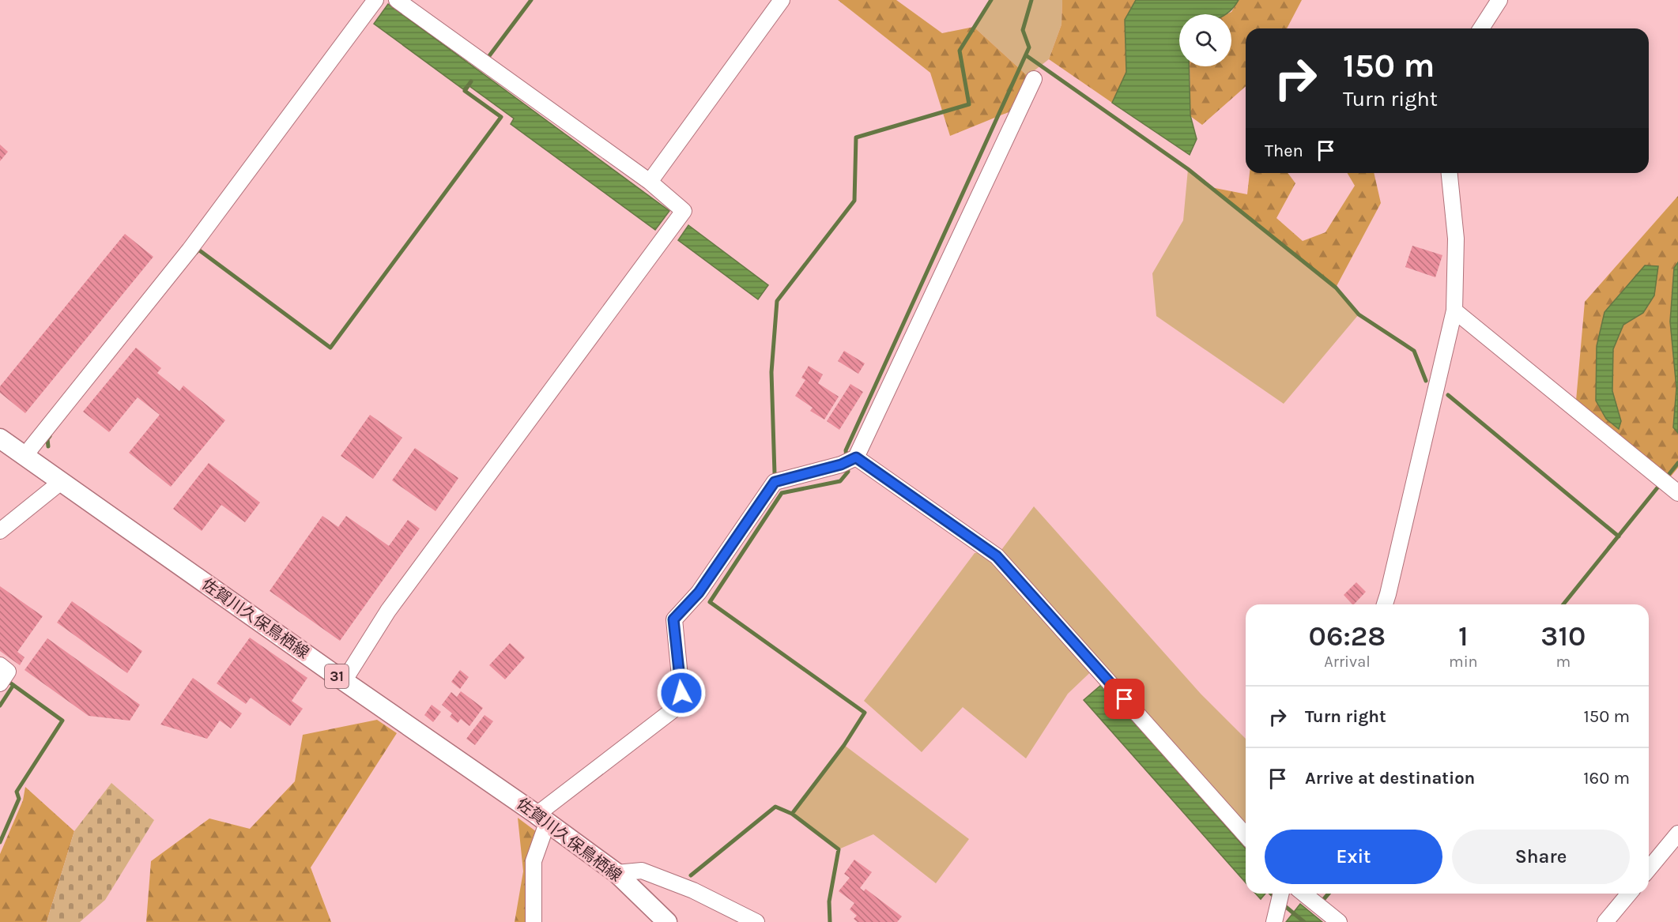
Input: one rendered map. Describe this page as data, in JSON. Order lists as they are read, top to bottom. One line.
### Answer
{"streets":{"main road":["佐賀川久保鳥栖線","31"]},"page":{"turn":["150 m","Turn right"],"then":"Then","eta":["06:28","Arrival","1","min","310","m"],"list":[{"name":"Turn right","value":"150 m"},{"name":"Arrive at destination","value":"160 m"}],"buttons":["Exit","Share"]}}
